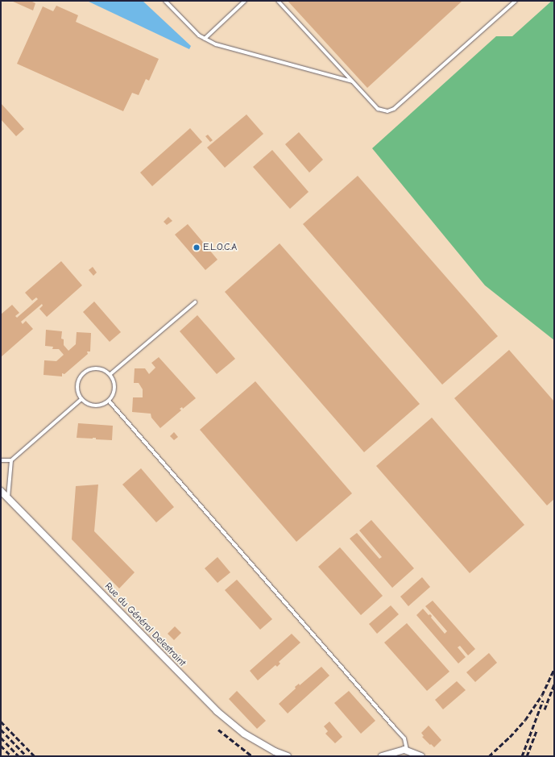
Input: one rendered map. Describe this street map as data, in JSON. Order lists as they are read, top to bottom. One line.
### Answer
{"streets":{"street":["Rue du Général Delestraint"]},"places":["E.L.O.C.A"]}
